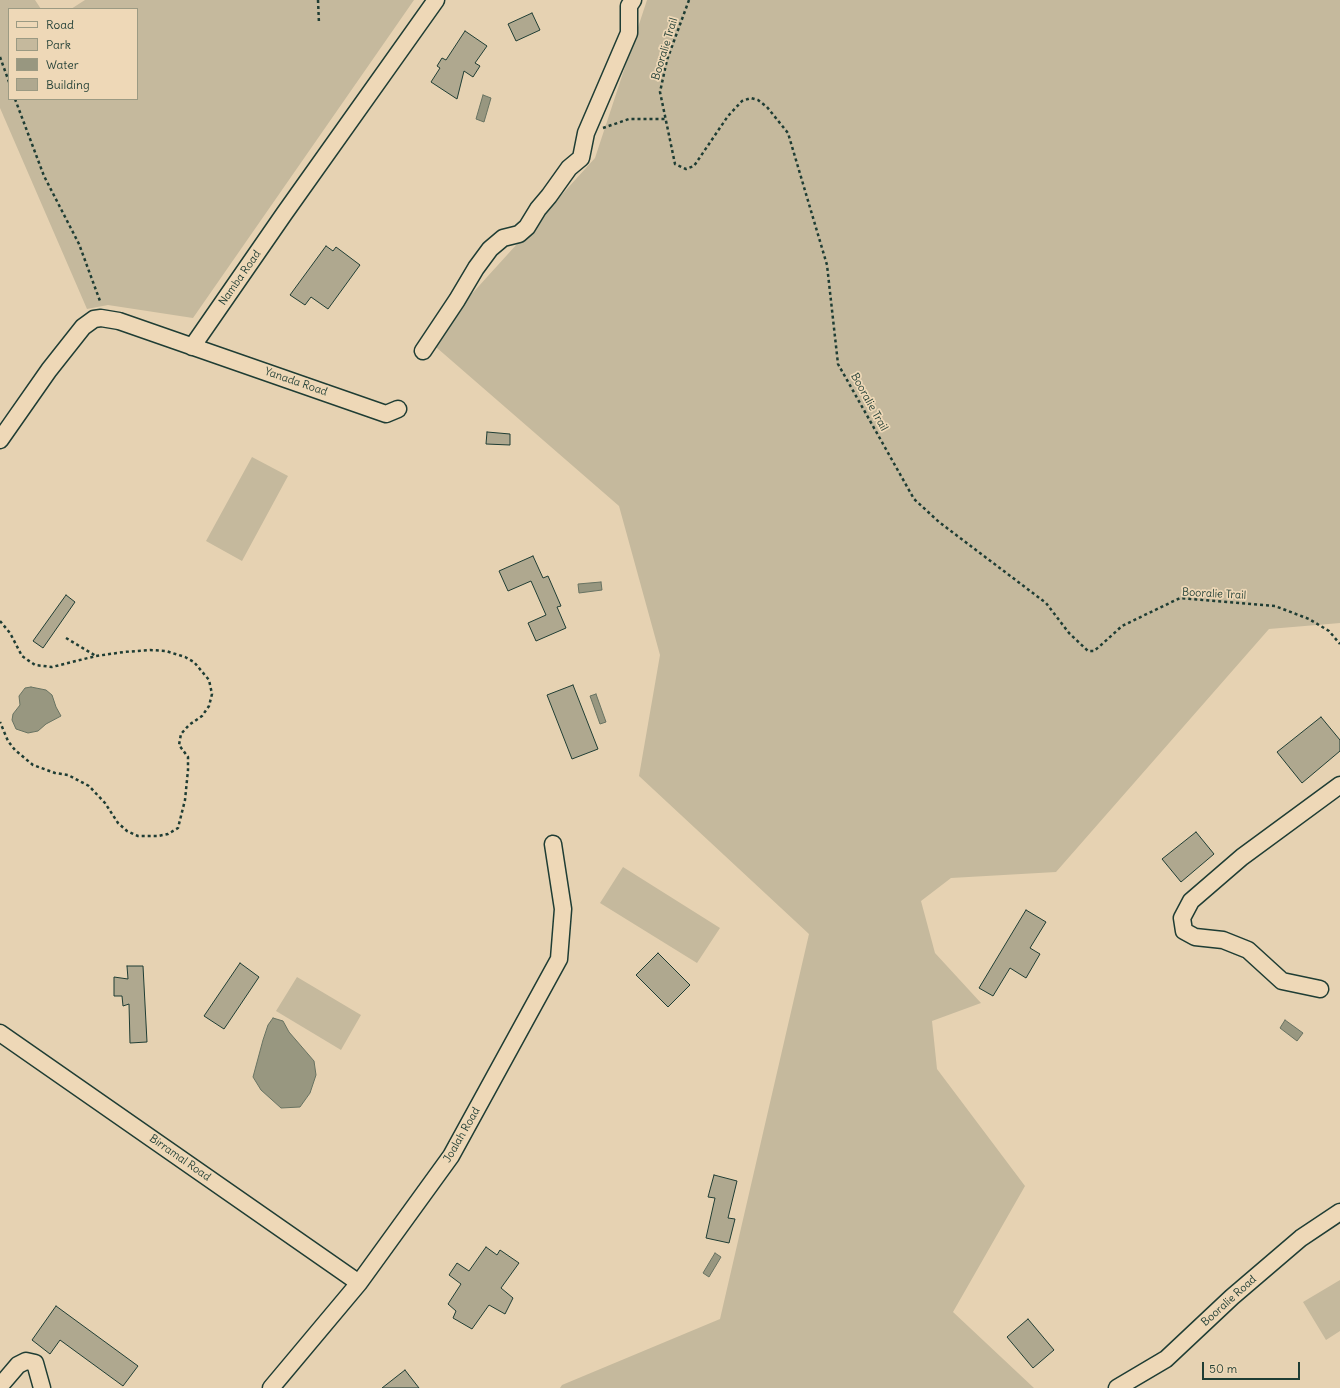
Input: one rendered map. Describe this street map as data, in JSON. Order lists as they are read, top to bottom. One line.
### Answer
{"streets":{"street":["Namba Road","Yanada Road","Joalah Road","Birramal Road","Booralie Road"],"path":["Booralie Trail"]},"crossings":[["Namba Road","Yanada Road"],["Joalah Road","Birramal Road"]],"legend":["Road","Park","Water","Building"],"scale_bar":"50 m"}
